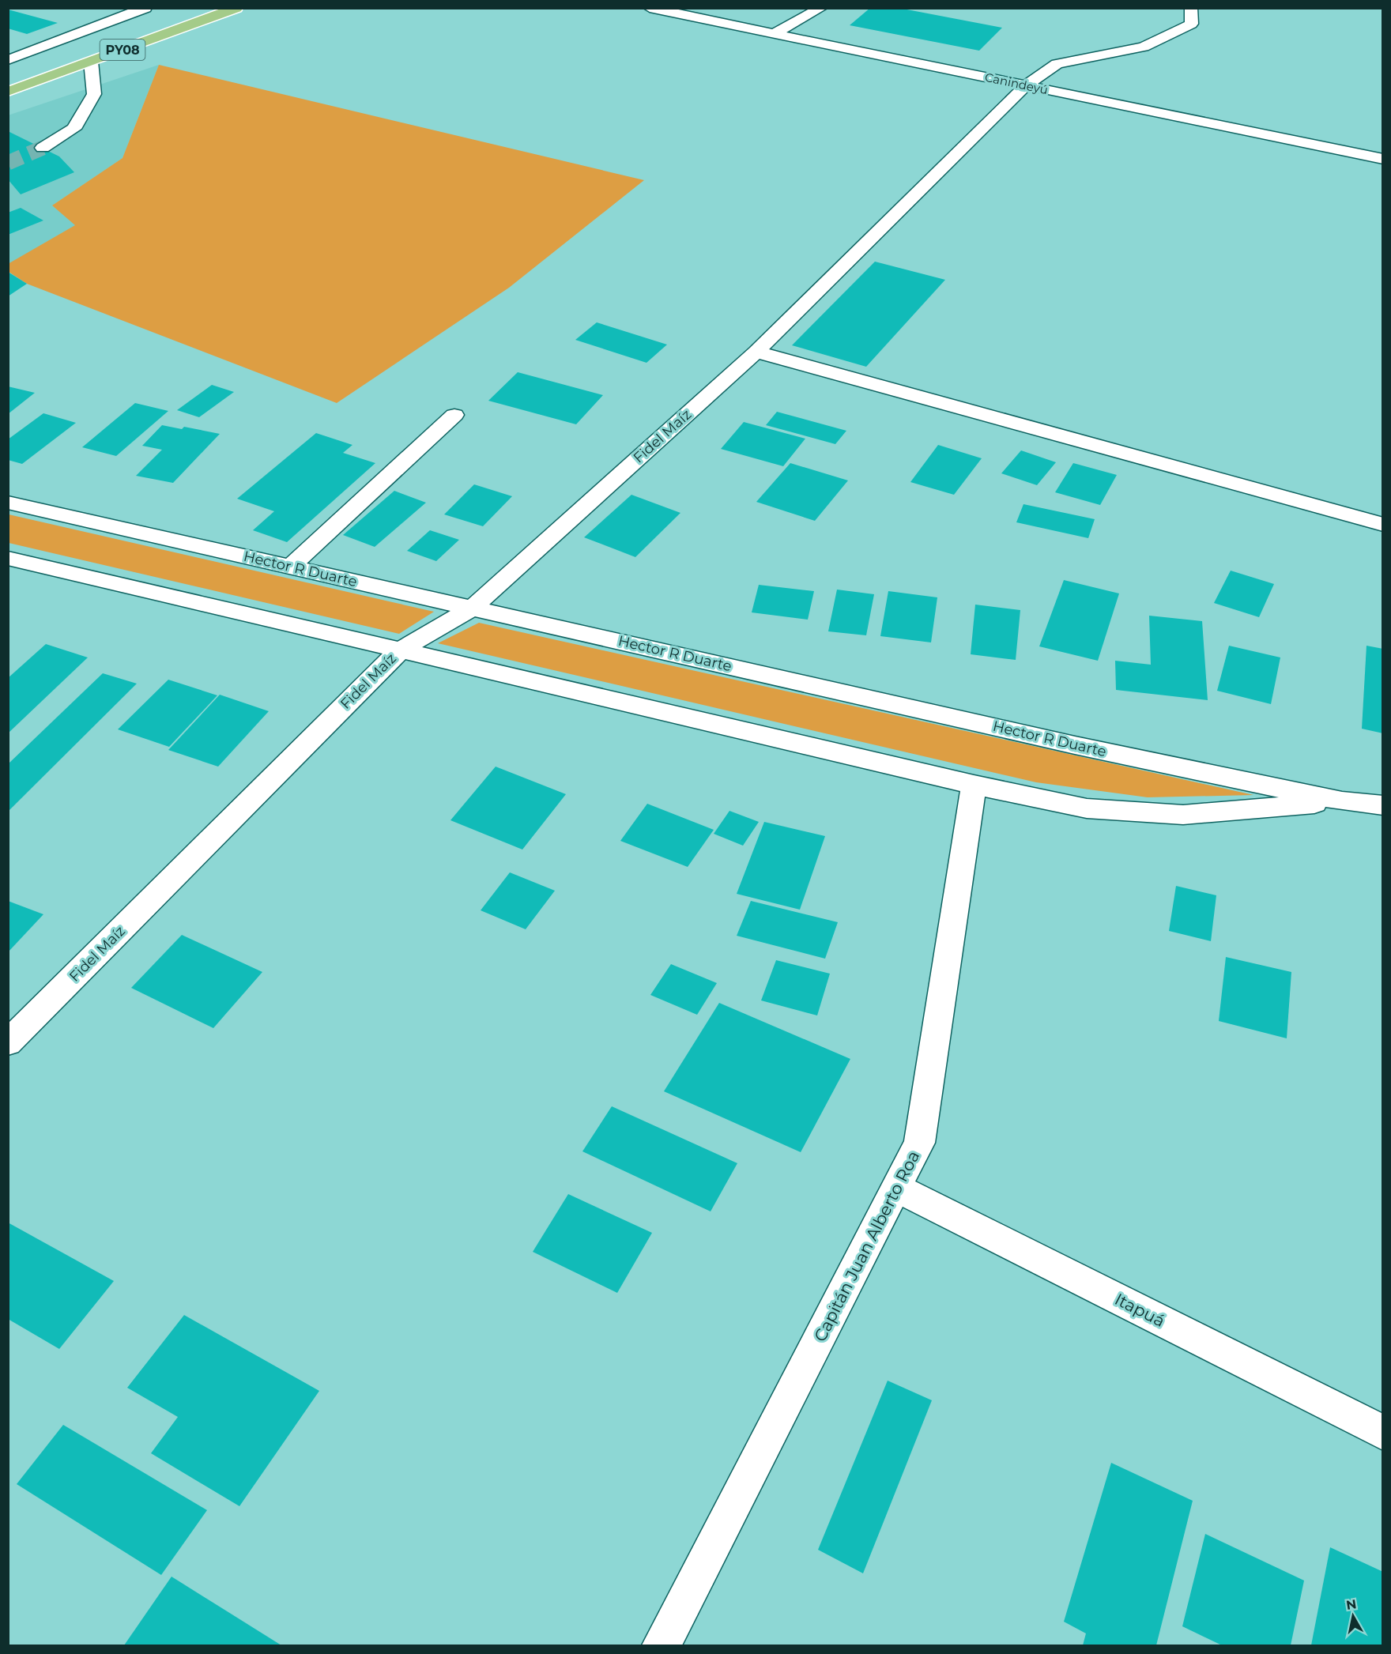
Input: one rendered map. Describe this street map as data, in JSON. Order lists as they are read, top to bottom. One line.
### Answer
{"streets":{"highway":["PY08"],"street":["Canindeyú","Fidel Maíz","Hector R Duarte","Capitán Juan Alberto Roa","Itapuá"]},"crossings":[["Canindeyú","Fidel Maíz"],["Fidel Maíz","Hector R Duarte"],["Hector R Duarte","Capitán Juan Alberto Roa"],["Capitán Juan Alberto Roa","Itapuá"]],"north":"top"}
